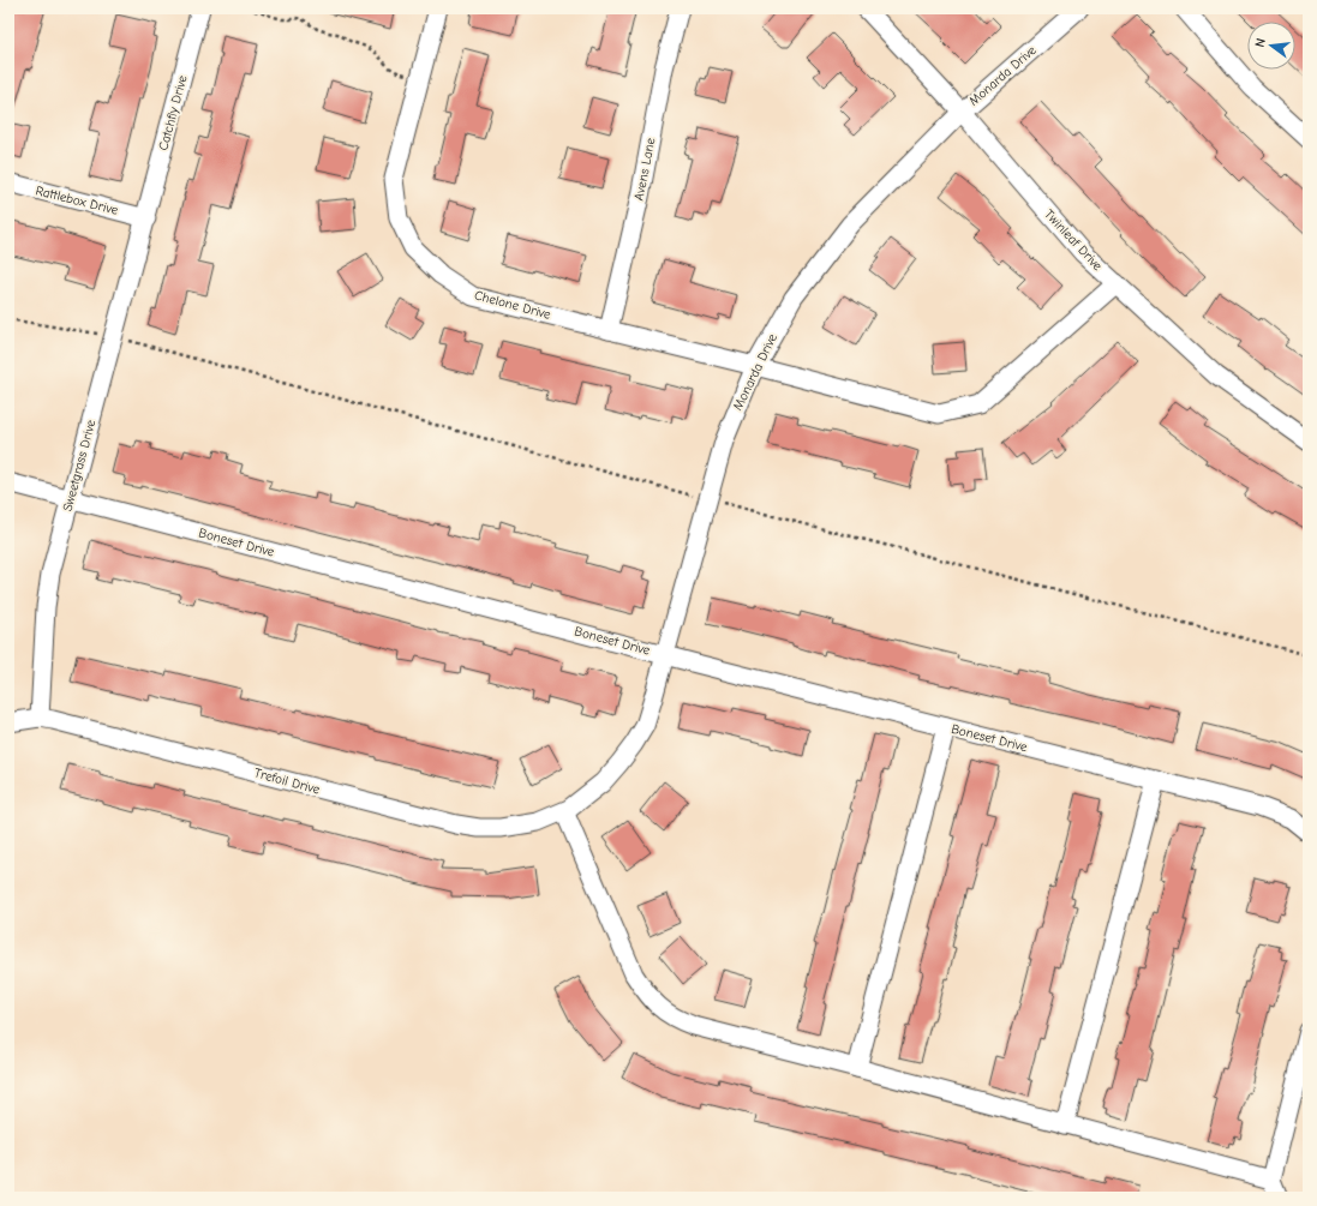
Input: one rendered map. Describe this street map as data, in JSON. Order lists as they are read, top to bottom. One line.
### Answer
{"streets":{"street":["Monarda Drive","Catchfly Drive","Avens Lane","Rattlebox Drive","Twinleaf Drive","Chelone Drive","Sweetgrass Drive","Boneset Drive","Trefoil Drive"]},"crossings":[["Monarda Drive","Twinleaf Drive"],["Monarda Drive","Chelone Drive"],["Monarda Drive","Boneset Drive"],["Monarda Drive","Trefoil Drive"],["Catchfly Drive","Rattlebox Drive"],["Catchfly Drive","Sweetgrass Drive"],["Avens Lane","Chelone Drive"],["Rattlebox Drive","Sweetgrass Drive"],["Twinleaf Drive","Chelone Drive"],["Sweetgrass Drive","Boneset Drive"],["Sweetgrass Drive","Trefoil Drive"]],"north":"left"}
